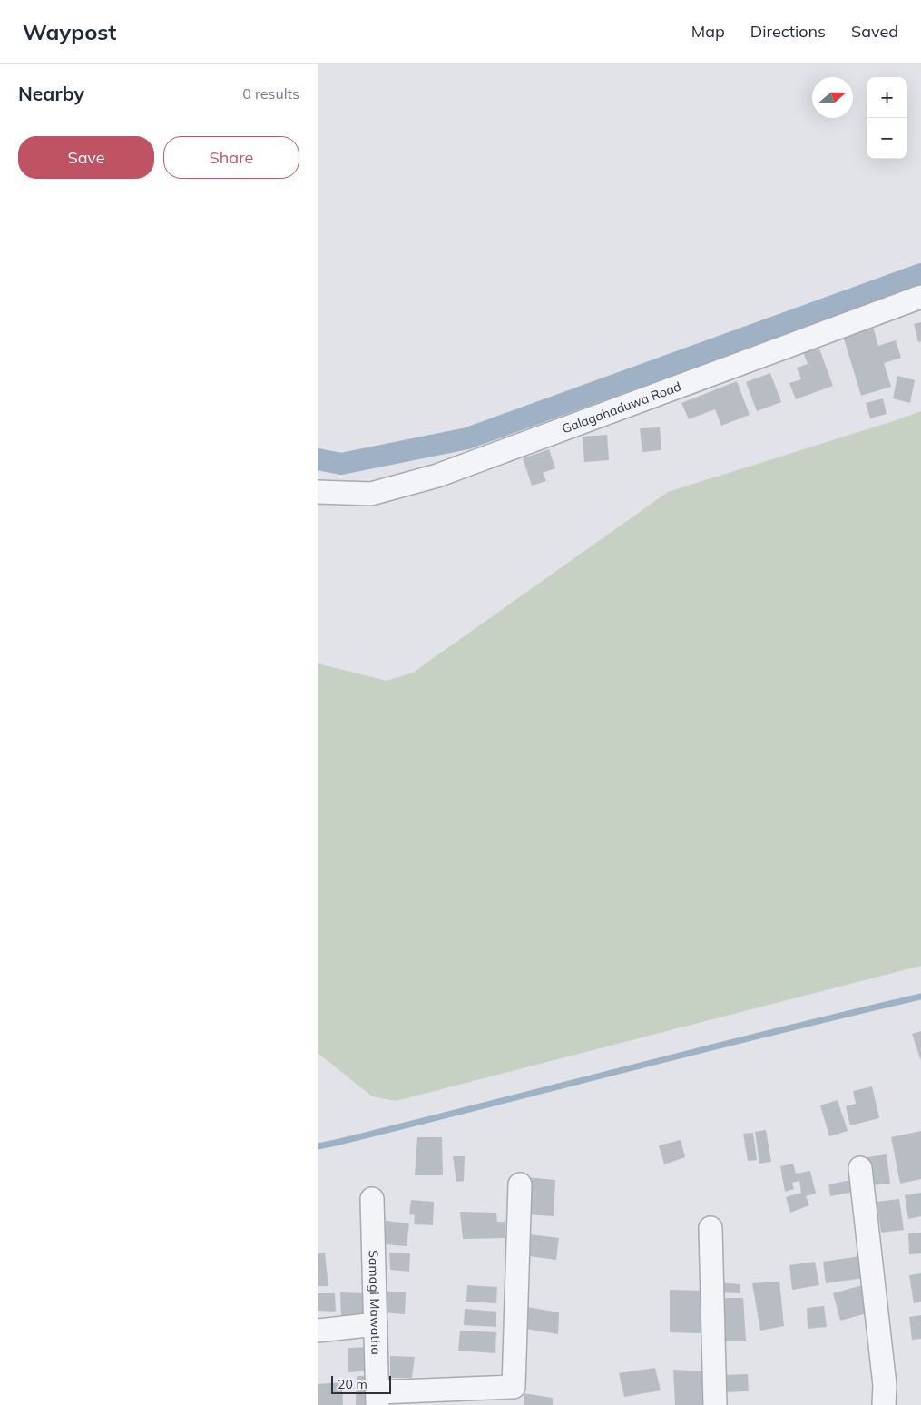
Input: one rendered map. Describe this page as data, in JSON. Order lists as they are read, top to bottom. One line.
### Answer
{"streets":{"street":["Galagahaduwa Road","Samagi Mawatha"]},"scale_bar":"20 m","north":"right","page":{"header":"Waypost","nav":["Map","Directions","Saved"],"heading":["Nearby","0 results"],"map_buttons":["+","−"],"buttons":["Save","Share"],"scale":"20 m"}}
